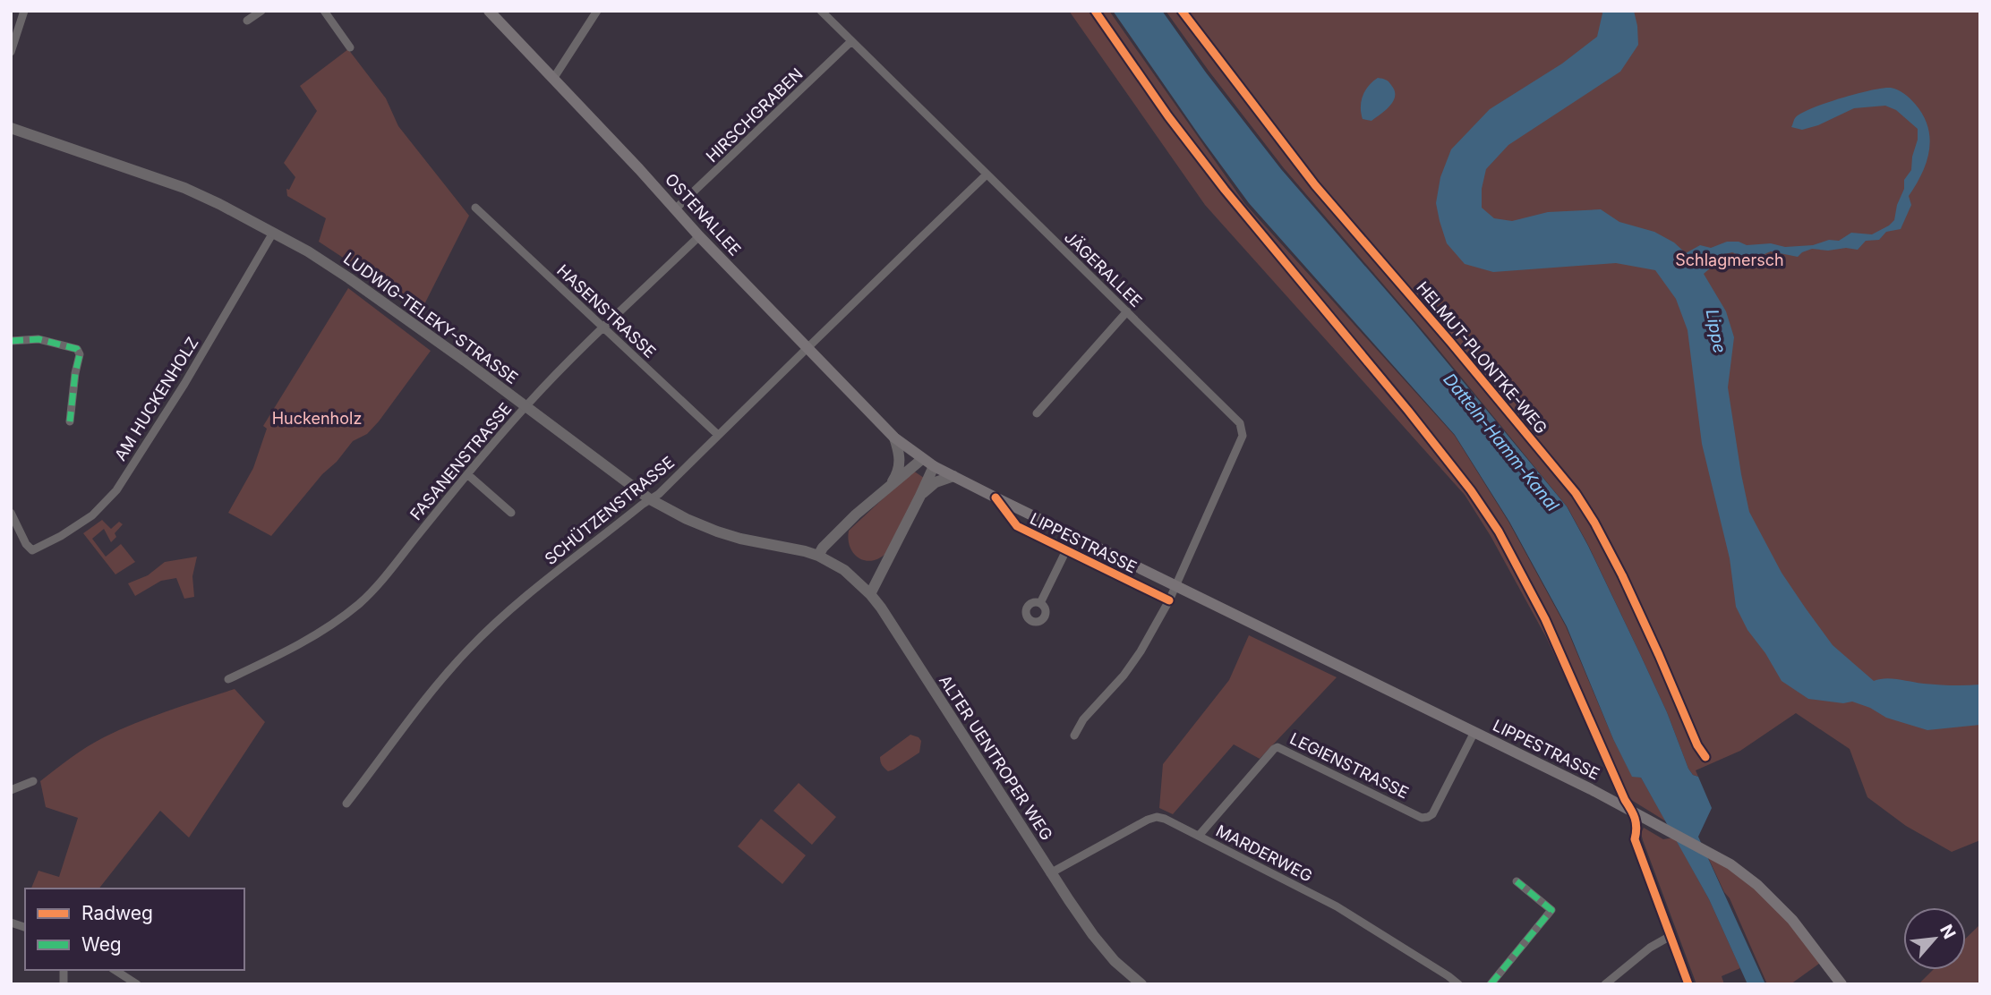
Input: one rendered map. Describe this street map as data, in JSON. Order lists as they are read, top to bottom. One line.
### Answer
{"streets":{"main road":["OSTENALLEE","LIPPESTRASSE"],"street":["HIRSCHGRABEN","JÄGERALLEE","HASENSTRASSE","LUDWIG-TELEKY-STRASSE","AM HUCKENHOLZ","FASANENSTRASSE","SCHÜTZENSTRASSE","ALTER UENTROPER WEG","LEGIENSTRASSE","MARDERWEG"],"cycle path":["HELMUT-PLONTKE-WEG"]},"crossings":[["HIRSCHGRABEN","OSTENALLEE"],["HIRSCHGRABEN","JÄGERALLEE"],["OSTENALLEE","FASANENSTRASSE"],["OSTENALLEE","SCHÜTZENSTRASSE"],["OSTENALLEE","LIPPESTRASSE"],["JÄGERALLEE","SCHÜTZENSTRASSE"],["JÄGERALLEE","LIPPESTRASSE"],["HASENSTRASSE","FASANENSTRASSE"],["HASENSTRASSE","SCHÜTZENSTRASSE"],["LUDWIG-TELEKY-STRASSE","AM HUCKENHOLZ"],["LUDWIG-TELEKY-STRASSE","FASANENSTRASSE"],["LUDWIG-TELEKY-STRASSE","SCHÜTZENSTRASSE"],["LUDWIG-TELEKY-STRASSE","ALTER UENTROPER WEG"],["LIPPESTRASSE","LEGIENSTRASSE"],["ALTER UENTROPER WEG","MARDERWEG"],["LEGIENSTRASSE","MARDERWEG"]],"water":["Lippe","Datteln-Hamm-Kanal"],"parks":["Schlagmersch","Huckenholz"],"legend":["Radweg","Weg"],"north":"top right"}
